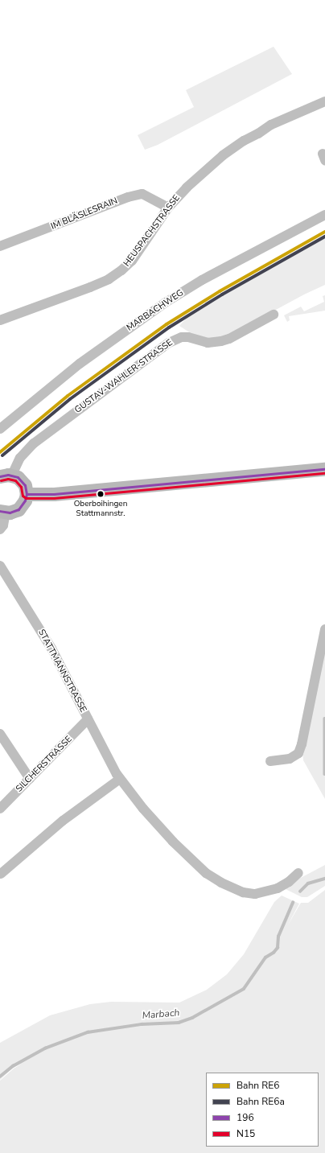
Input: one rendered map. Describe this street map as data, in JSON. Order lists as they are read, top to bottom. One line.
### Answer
{"streets":{"street":["IM BLÄSLESRAIN","HEUSPACHSTRASSE","MARBACHWEG","GUSTAV-WAHLER-STRASSE","STATTMANNSTRASSE","SILCHERSTRASSE"]},"crossings":[["IM BLÄSLESRAIN","HEUSPACHSTRASSE"],["STATTMANNSTRASSE","SILCHERSTRASSE"]],"water":["Marbach"],"places":["Oberboihingen Stattmannstr."],"lines":["rail line RE6","rail line RE6a","transit line 196","transit line N15"],"legend":["Bahn RE6","Bahn RE6a","196","N15"]}
